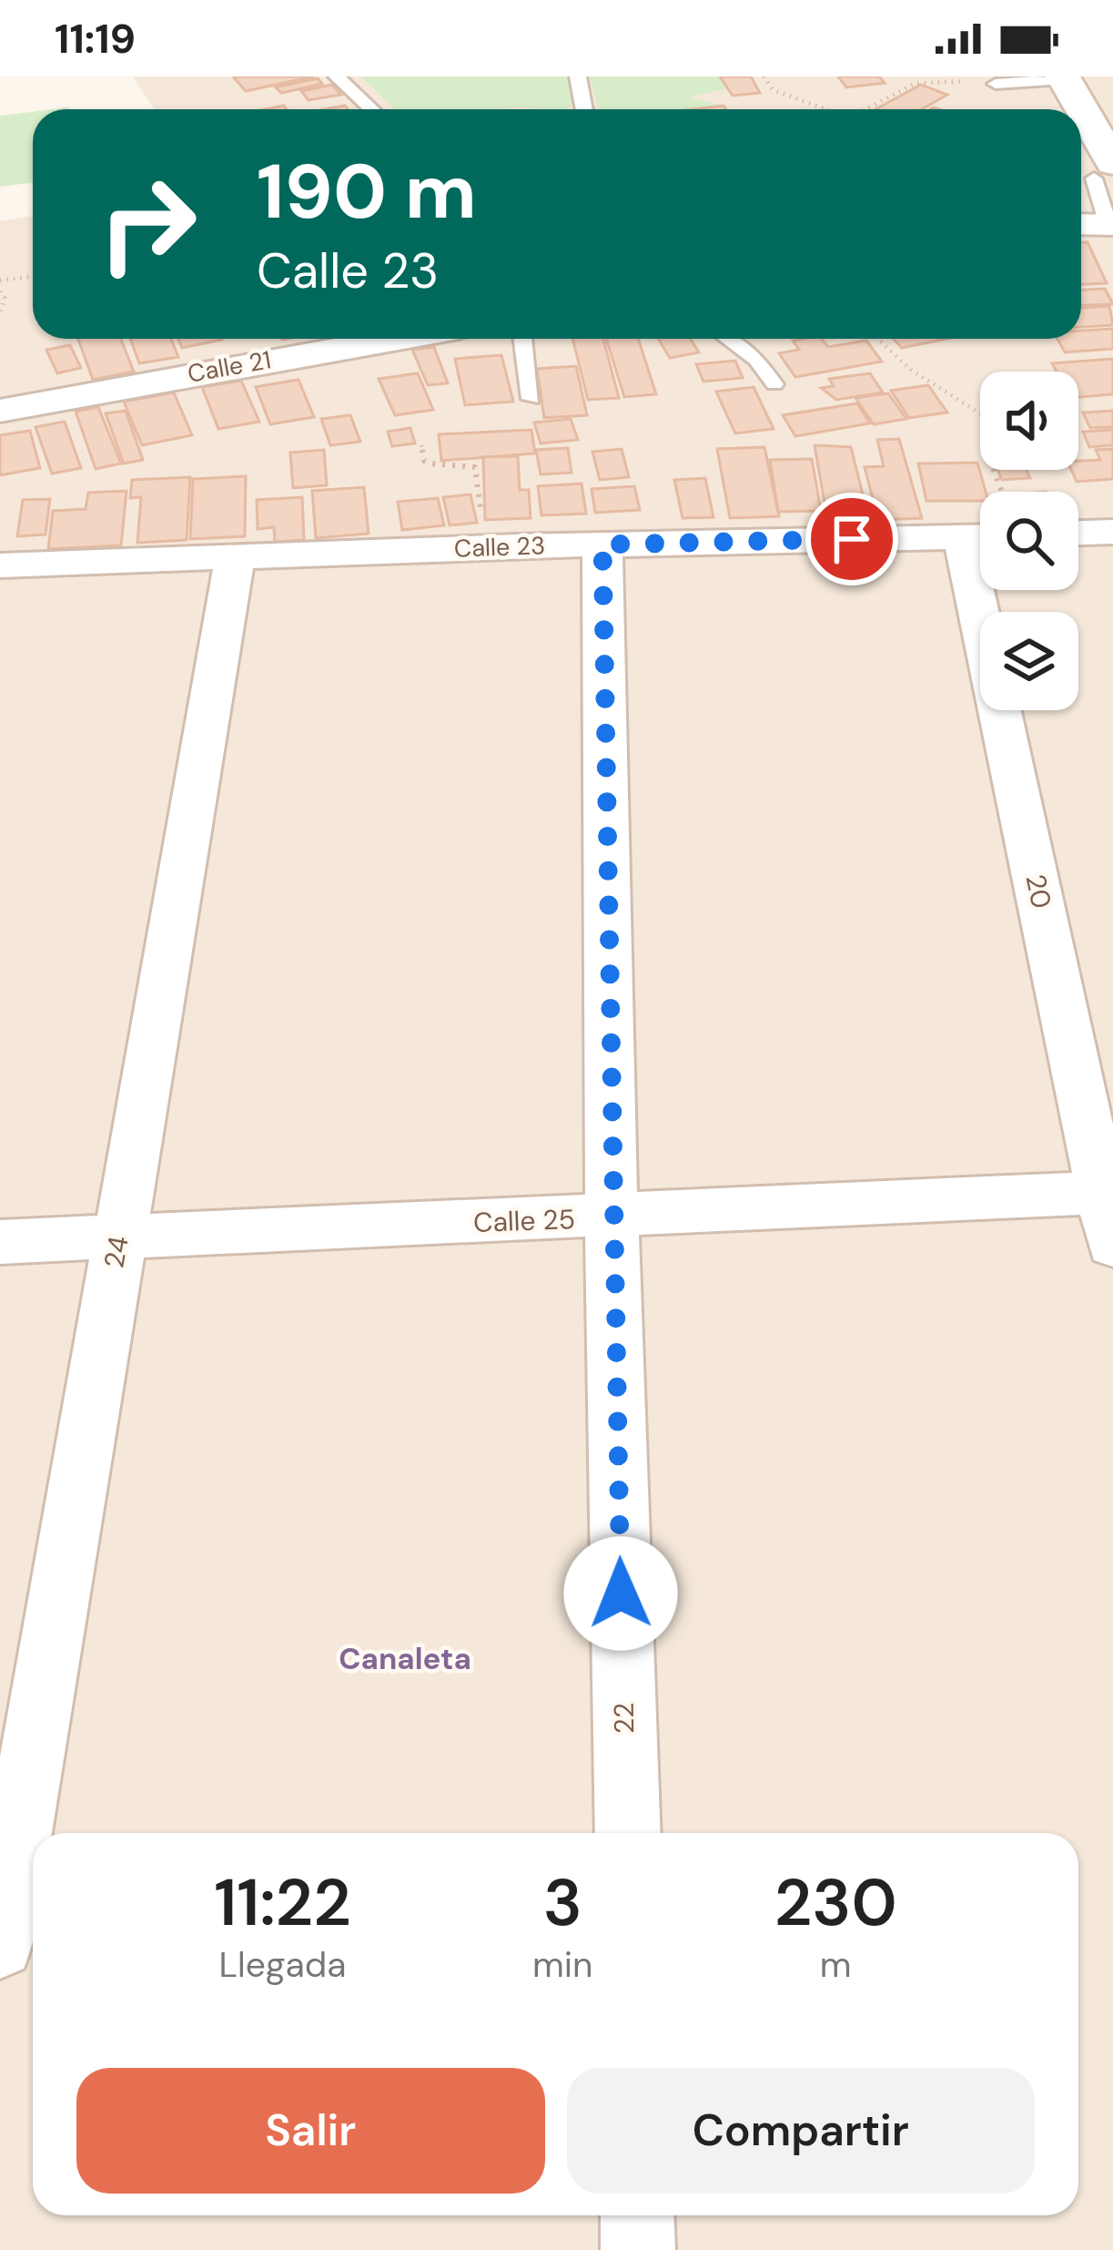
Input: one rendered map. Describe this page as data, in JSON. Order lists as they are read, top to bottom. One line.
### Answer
{"streets":{"street":["Calle 21","Calle 23","20","Calle 25","24","22"]},"crossings":[["Calle 23","24"],["Calle 23","22"],["20","Calle 25"],["Calle 25","24"],["Calle 25","22"]],"districts":["Canaleta"],"page":{"status":"11:19","turn":["190 m","Calle 23"],"eta":["11:22","Llegada","3","min","230","m"],"buttons":["Salir","Compartir"]}}
